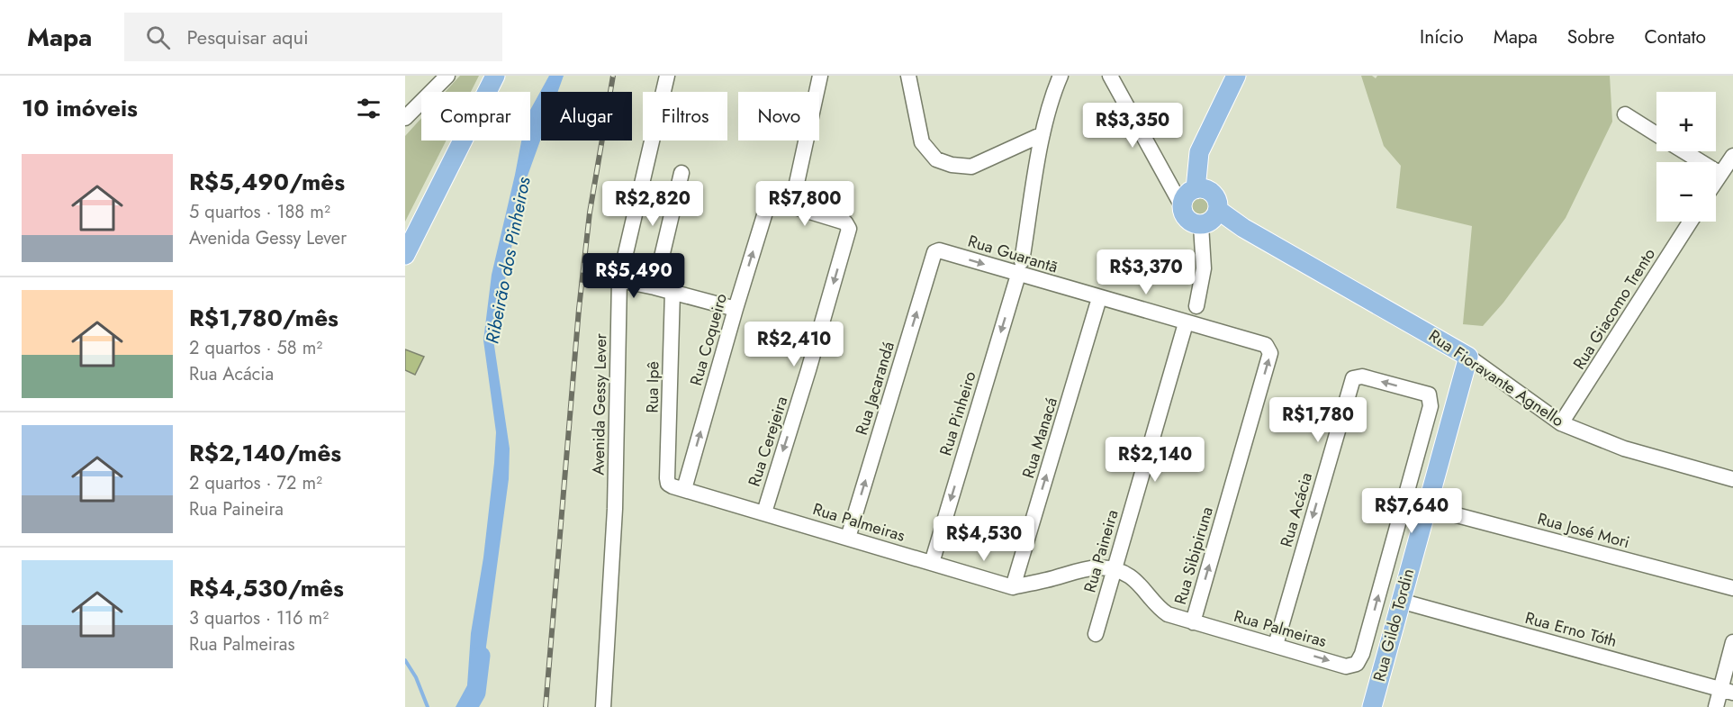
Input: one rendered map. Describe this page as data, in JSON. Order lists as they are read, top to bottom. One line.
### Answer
{"streets":{"main road":["Rua Fioravante Agnello","Rua Gildo Tordin"],"street":["Rua Guarantã","Rua Giacomo Trento","Rua Coqueiro","Rua Ipê","Rua Jacarandá","Avenida Gessy Lever","Rua Pinheiro","Rua Manacá","Rua Cerejeira","Rua Acácia","Rua Palmeiras","Rua José Mori","Rua Paineira","Rua Sibipiruna","Rua Erno Tóth"]},"crossings":[["Rua Guarantã","Rua Jacarandá"],["Rua Guarantã","Rua Pinheiro"],["Rua Guarantã","Rua Manacá"],["Rua Guarantã","Rua Paineira"],["Rua Guarantã","Rua Sibipiruna"],["Rua Giacomo Trento","Rua Fioravante Agnello"],["Rua Coqueiro","Rua Cerejeira"],["Rua Coqueiro","Rua Palmeiras"],["Rua Fioravante Agnello","Rua Gildo Tordin"],["Rua Ipê","Rua Palmeiras"],["Rua Jacarandá","Rua Palmeiras"],["Rua Pinheiro","Rua Palmeiras"],["Rua Manacá","Rua Palmeiras"],["Rua Cerejeira","Rua Palmeiras"],["Rua Acácia","Rua Palmeiras"],["Rua Palmeiras","Rua Paineira"],["Rua Palmeiras","Rua Sibipiruna"],["Rua José Mori","Rua Gildo Tordin"],["Rua Gildo Tordin","Rua Erno Tóth"]],"one_way":["Rua Jacarandá","Rua Pinheiro","Rua Manacá","Rua Cerejeira","Rua Sibipiruna"],"water":["Ribeirão dos Pinheiros"],"page":{"header":"Mapa","search":"Pesquisar aqui","nav":["Início","Mapa","Sobre","Contato"],"heading":"10 imóveis","map_buttons":["+","−"],"chip":["Comprar","Alugar","Filtros","Novo"],"price":["R$3,350","R$2,820","R$7,800","R$3,370","R$5,490","R$2,410","R$1,780","R$2,140","R$7,640","R$4,530"],"list":[{"name":"R$5,490/mês","note":"5 quartos · 188 m² · Avenida Gessy Lever"},{"name":"R$1,780/mês","note":"2 quartos · 58 m² · Rua Acácia"},{"name":"R$2,140/mês","note":"2 quartos · 72 m² · Rua Paineira"},{"name":"R$4,530/mês","note":"3 quartos · 116 m² · Rua Palmeiras"}]}}
